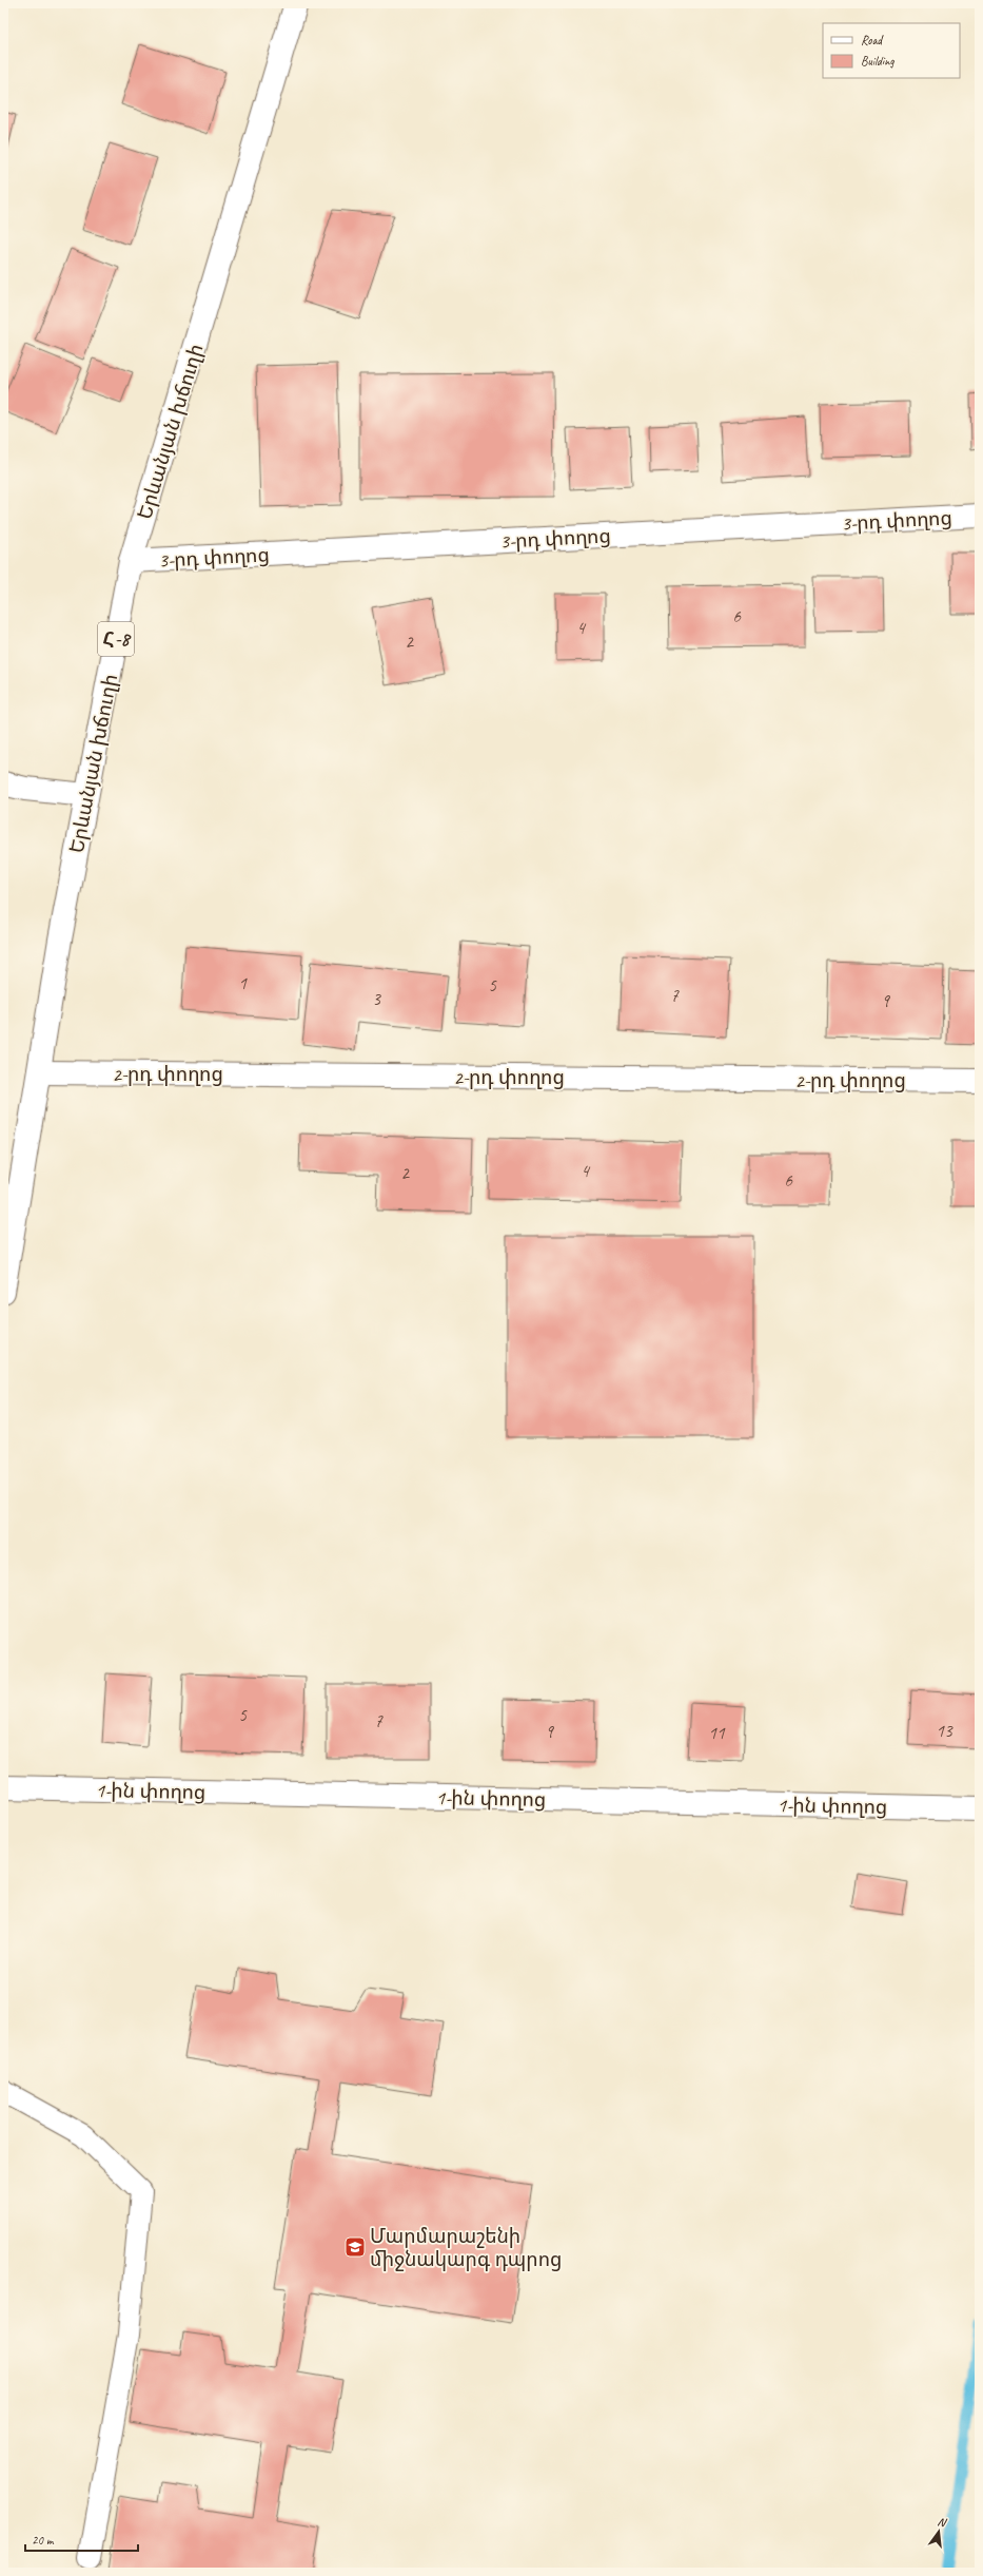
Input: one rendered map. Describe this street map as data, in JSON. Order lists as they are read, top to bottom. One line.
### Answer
{"streets":{"street":["Երևանյան խճուղի","3-րդ փողոց","Հ-8","2-րդ փողոց","1-ին փողոց"]},"crossings":[["Երևանյան խճուղի","3-րդ փողոց"],["Երևանյան խճուղի","2-րդ փողոց"]],"places":{"school or university":["Մարմարաշենի միջնակարգ դպրոց"]},"house_numbers":["6","4","2","1","5","7","3","9","4","2","6","5","7","13","9","11"],"legend":["Road","Building"],"scale_bar":"20 m","north":"top"}
